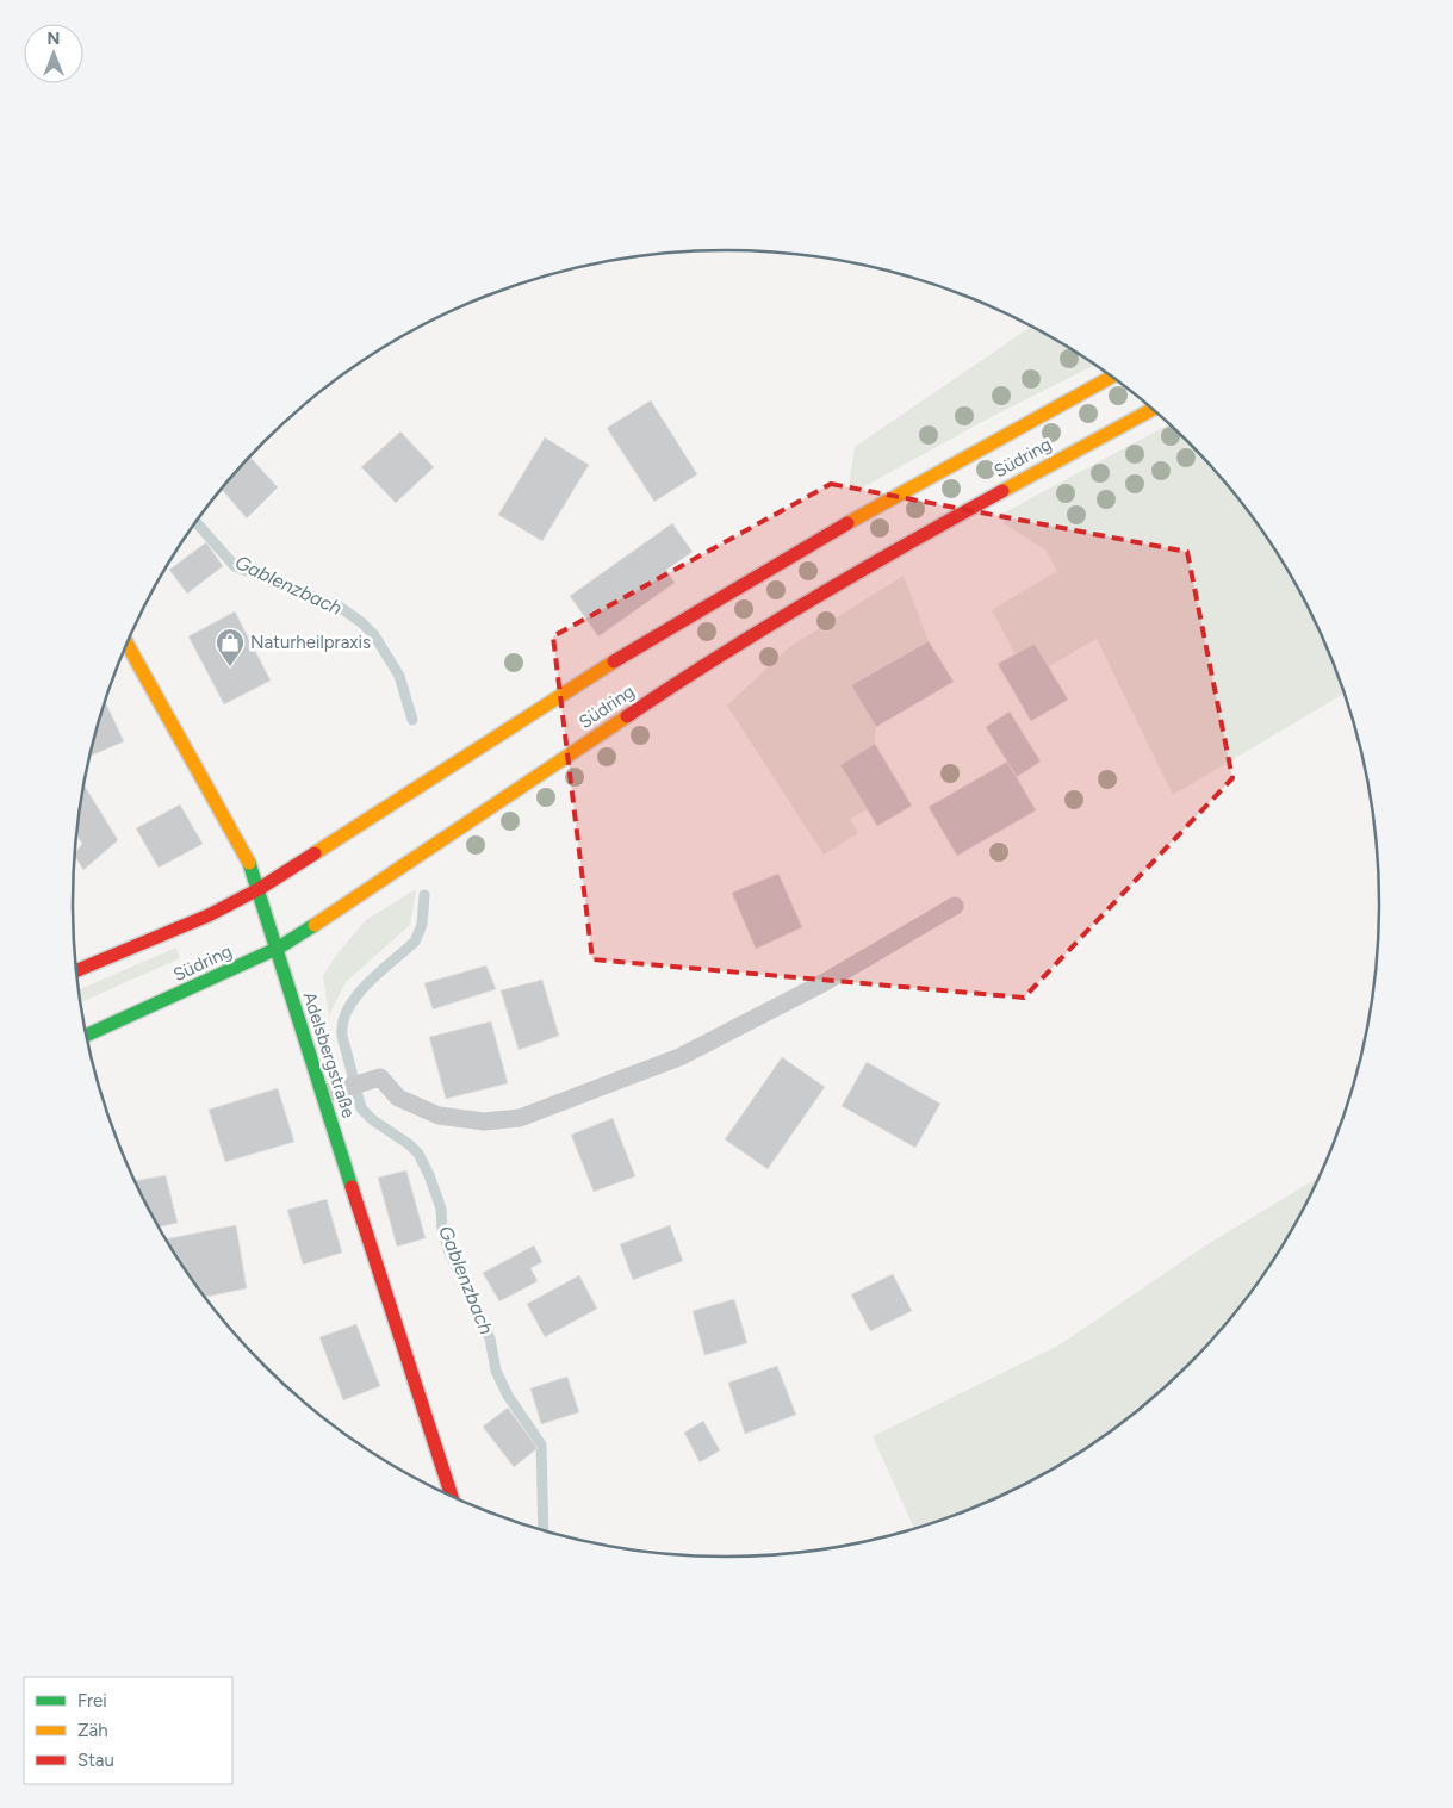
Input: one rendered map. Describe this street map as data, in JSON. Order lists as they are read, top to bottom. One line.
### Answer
{"streets":{"main road":["Südring","Adelsbergstraße"]},"crossings":[["Südring","Adelsbergstraße"]],"water":["Gablenzbach"],"places":{"shop":["Naturheilpraxis"]},"legend":["Frei","Zäh","Stau"],"north":"top"}
